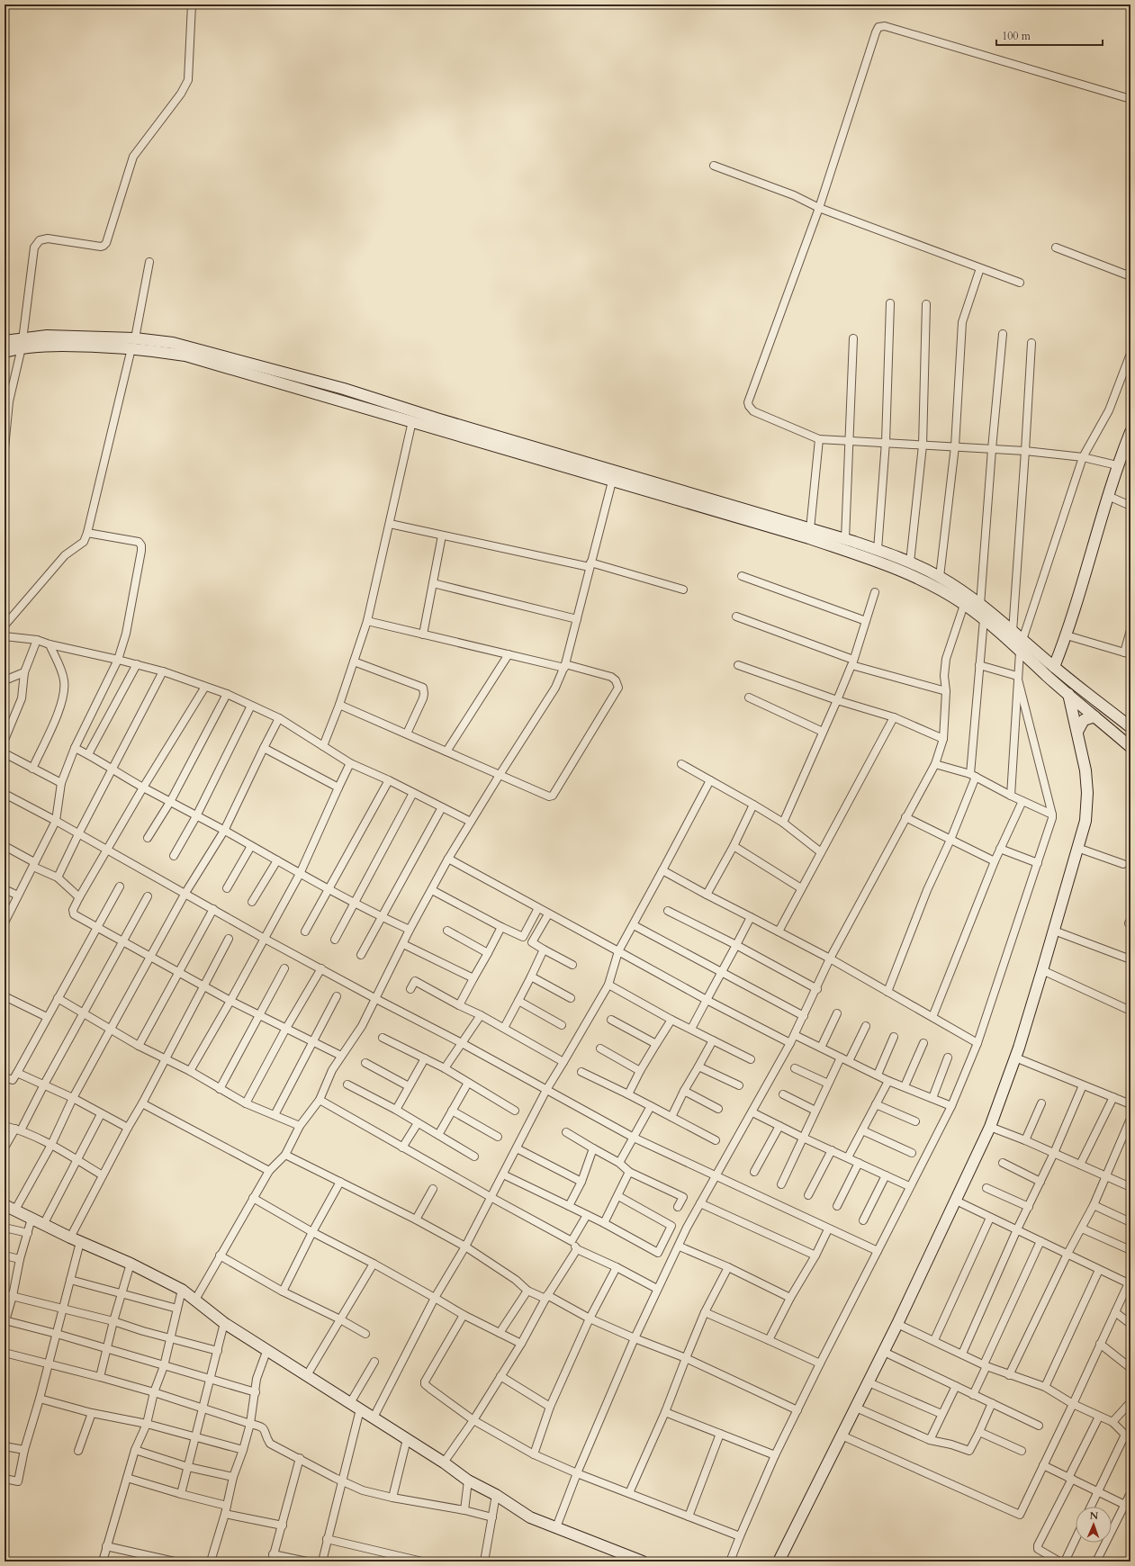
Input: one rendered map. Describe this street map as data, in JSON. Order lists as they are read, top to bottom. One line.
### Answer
{"scale_bar":"100 m","north":"top"}
